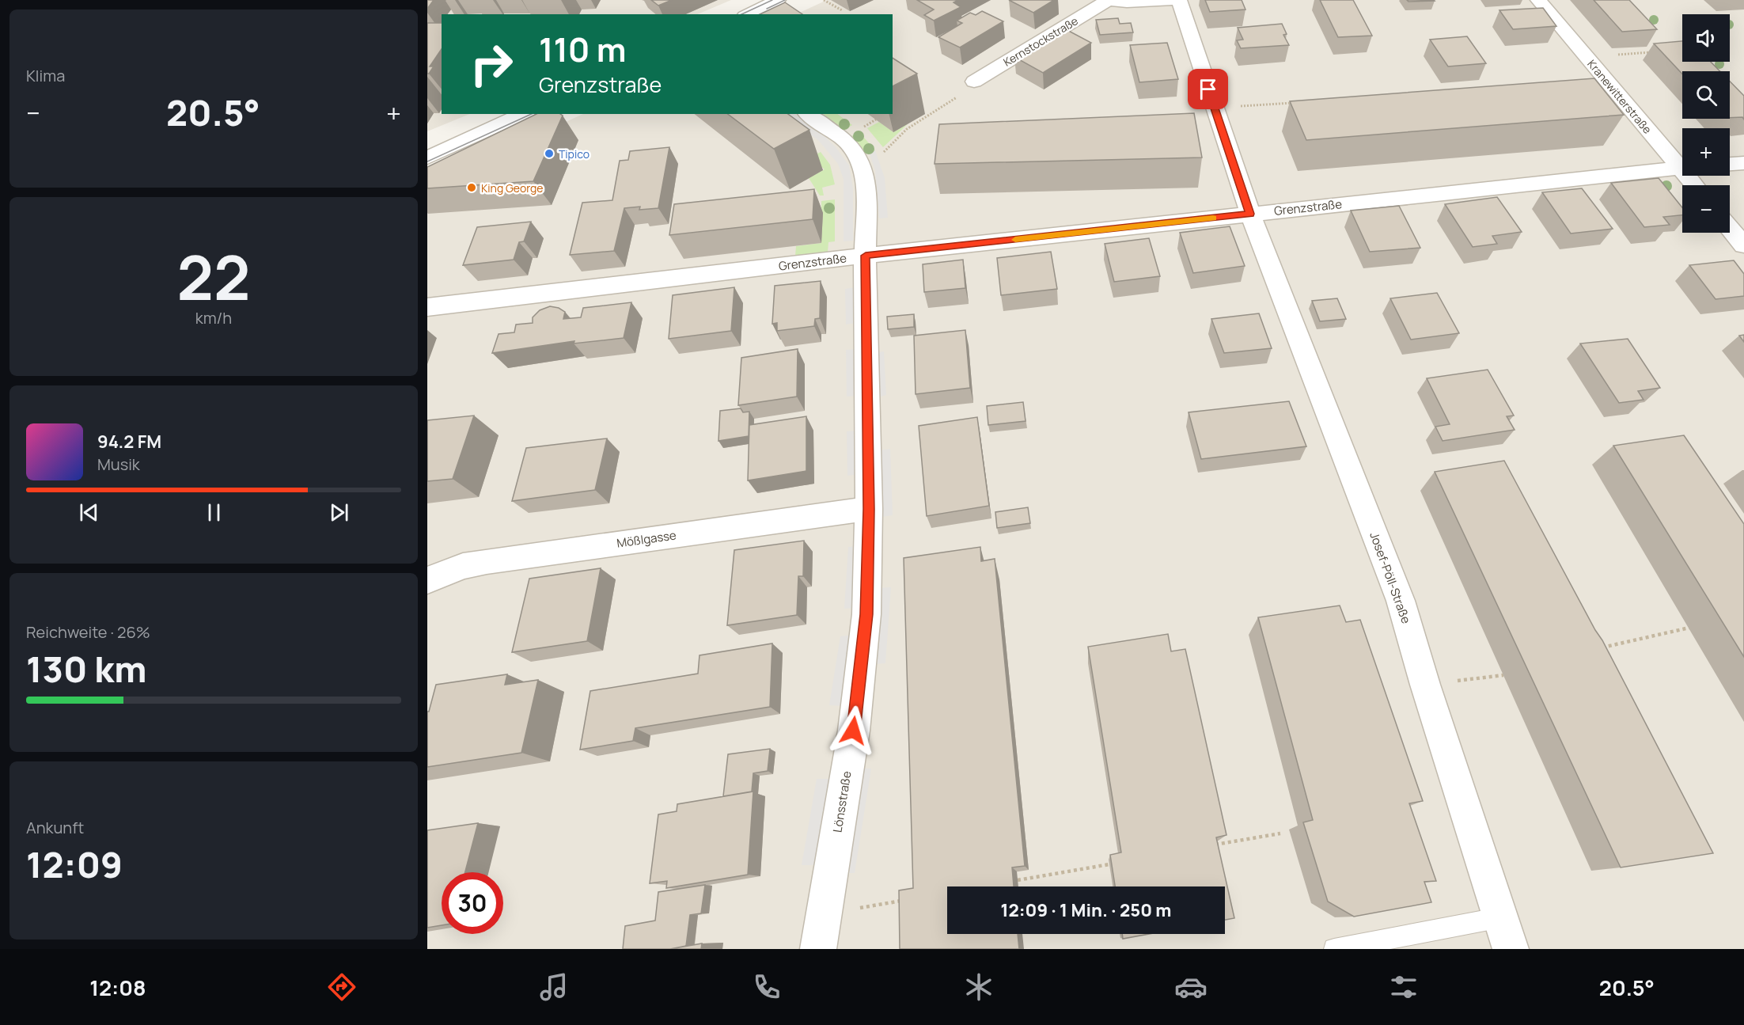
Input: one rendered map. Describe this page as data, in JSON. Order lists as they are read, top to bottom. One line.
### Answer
{"streets":{"street":["Kernstockstraße","Kranewitterstraße","Grenzstraße","Mößlgasse","Josef-Pöll-Straße","Lönsstraße"]},"crossings":[["Grenzstraße","Josef-Pöll-Straße"],["Grenzstraße","Lönsstraße"],["Mößlgasse","Lönsstraße"]],"places":["Tipico","King George"],"page":{"tile":["Klima",["22","km/h"],["Reichweite · 26%","130 km"],["Ankunft","12:09"]],"map_buttons":["+","−"],"turn":["110 m","Grenzstraße"],"heat":["−","20.5°","+"],"song":["94.2 FM","Musik"],"limit":"30","trip":"12:09 · 1 Min. · 250 m","tabs":["12:08","20.5°"]}}
